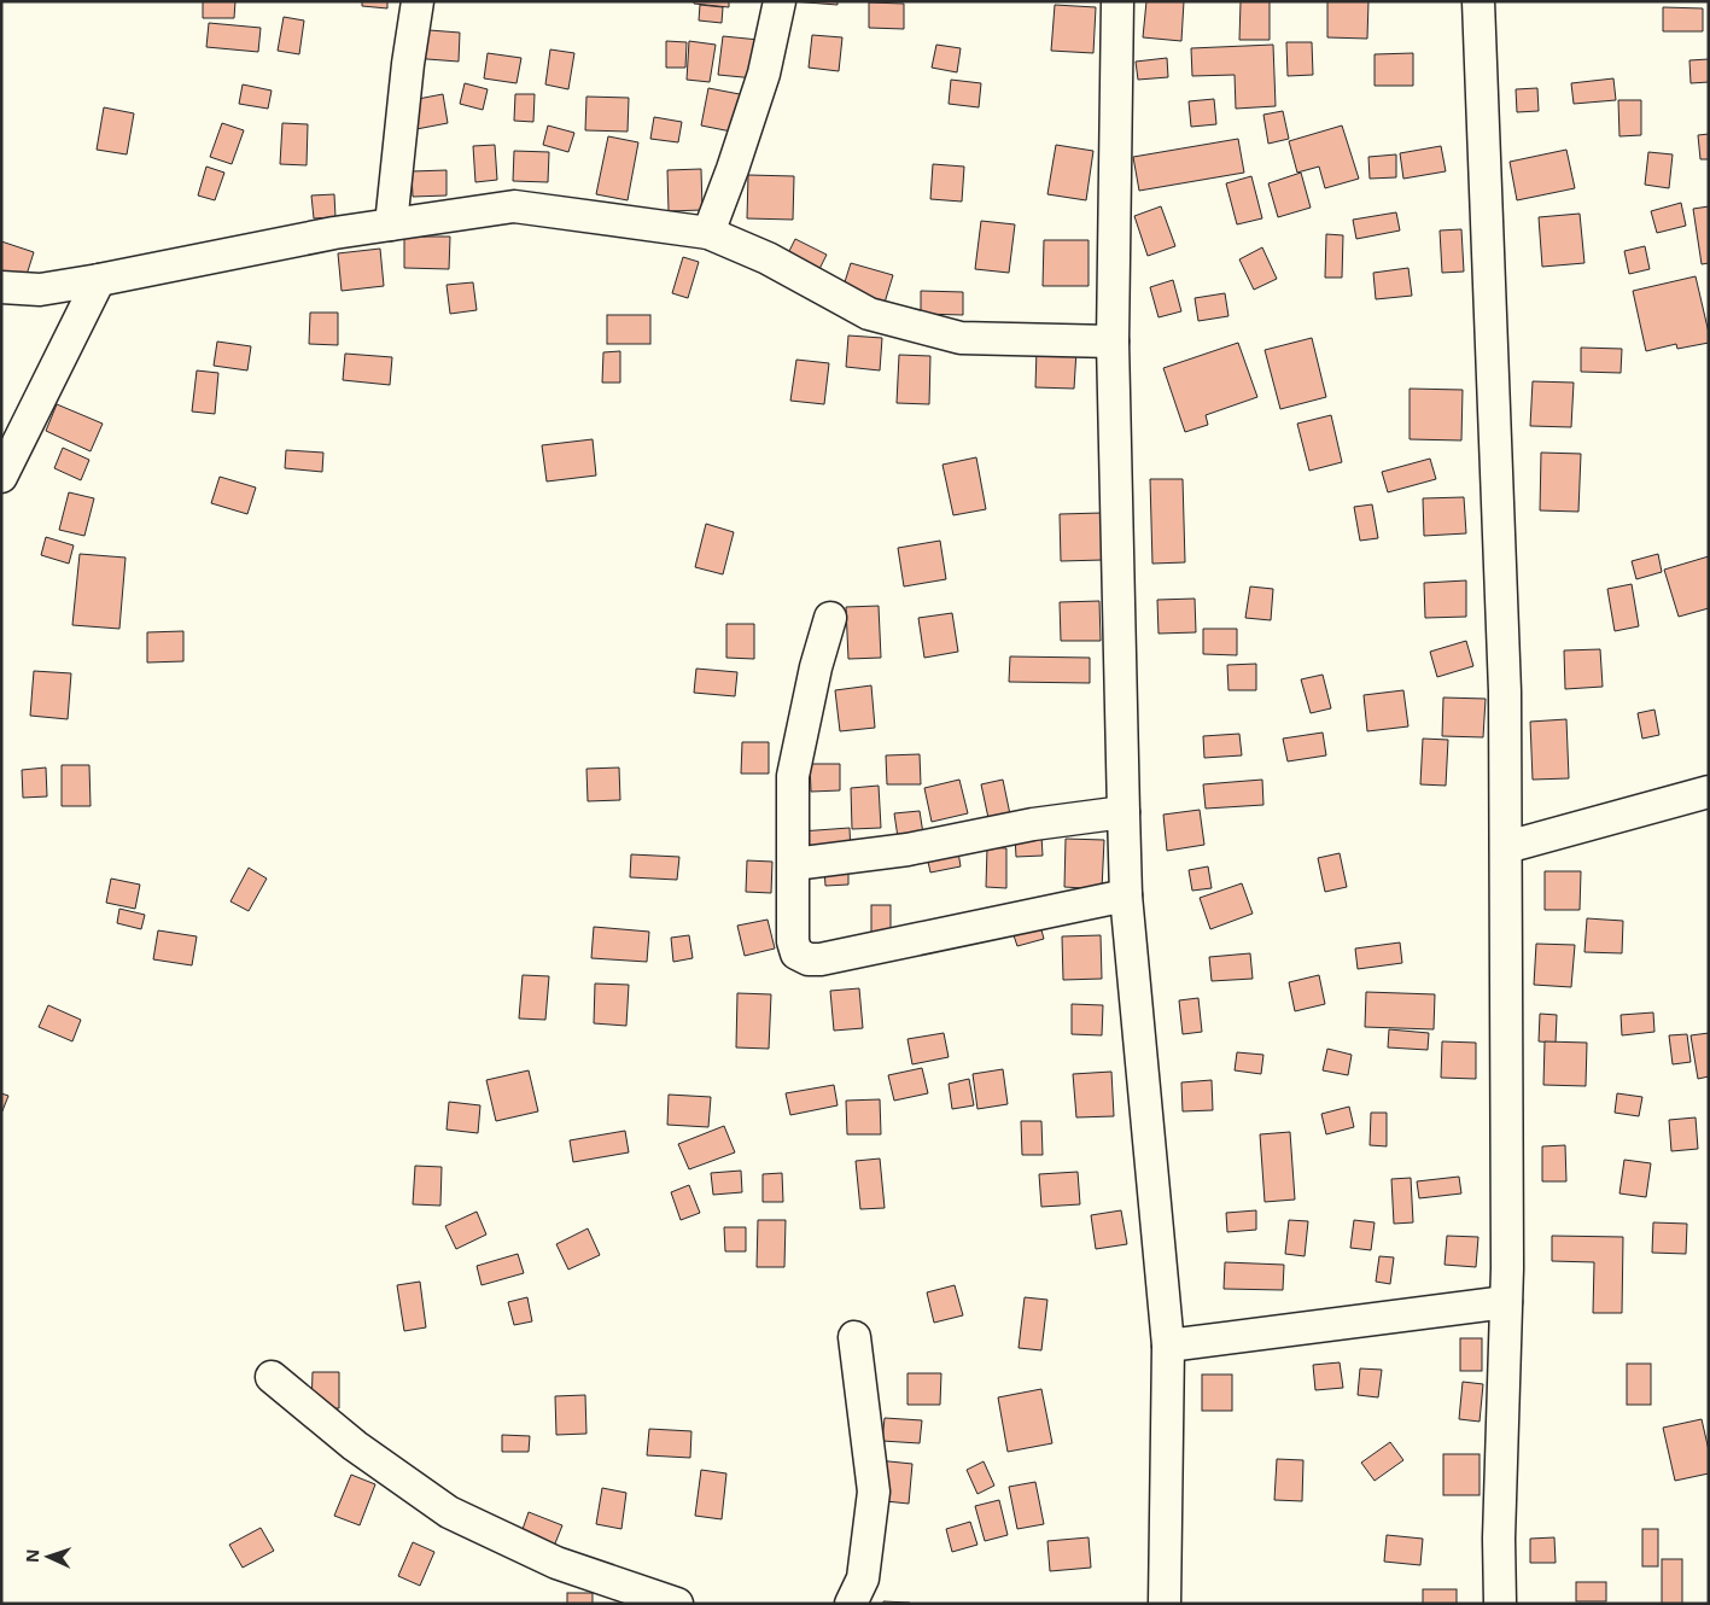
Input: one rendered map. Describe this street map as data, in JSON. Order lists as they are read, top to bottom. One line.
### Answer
{"north":"left"}
